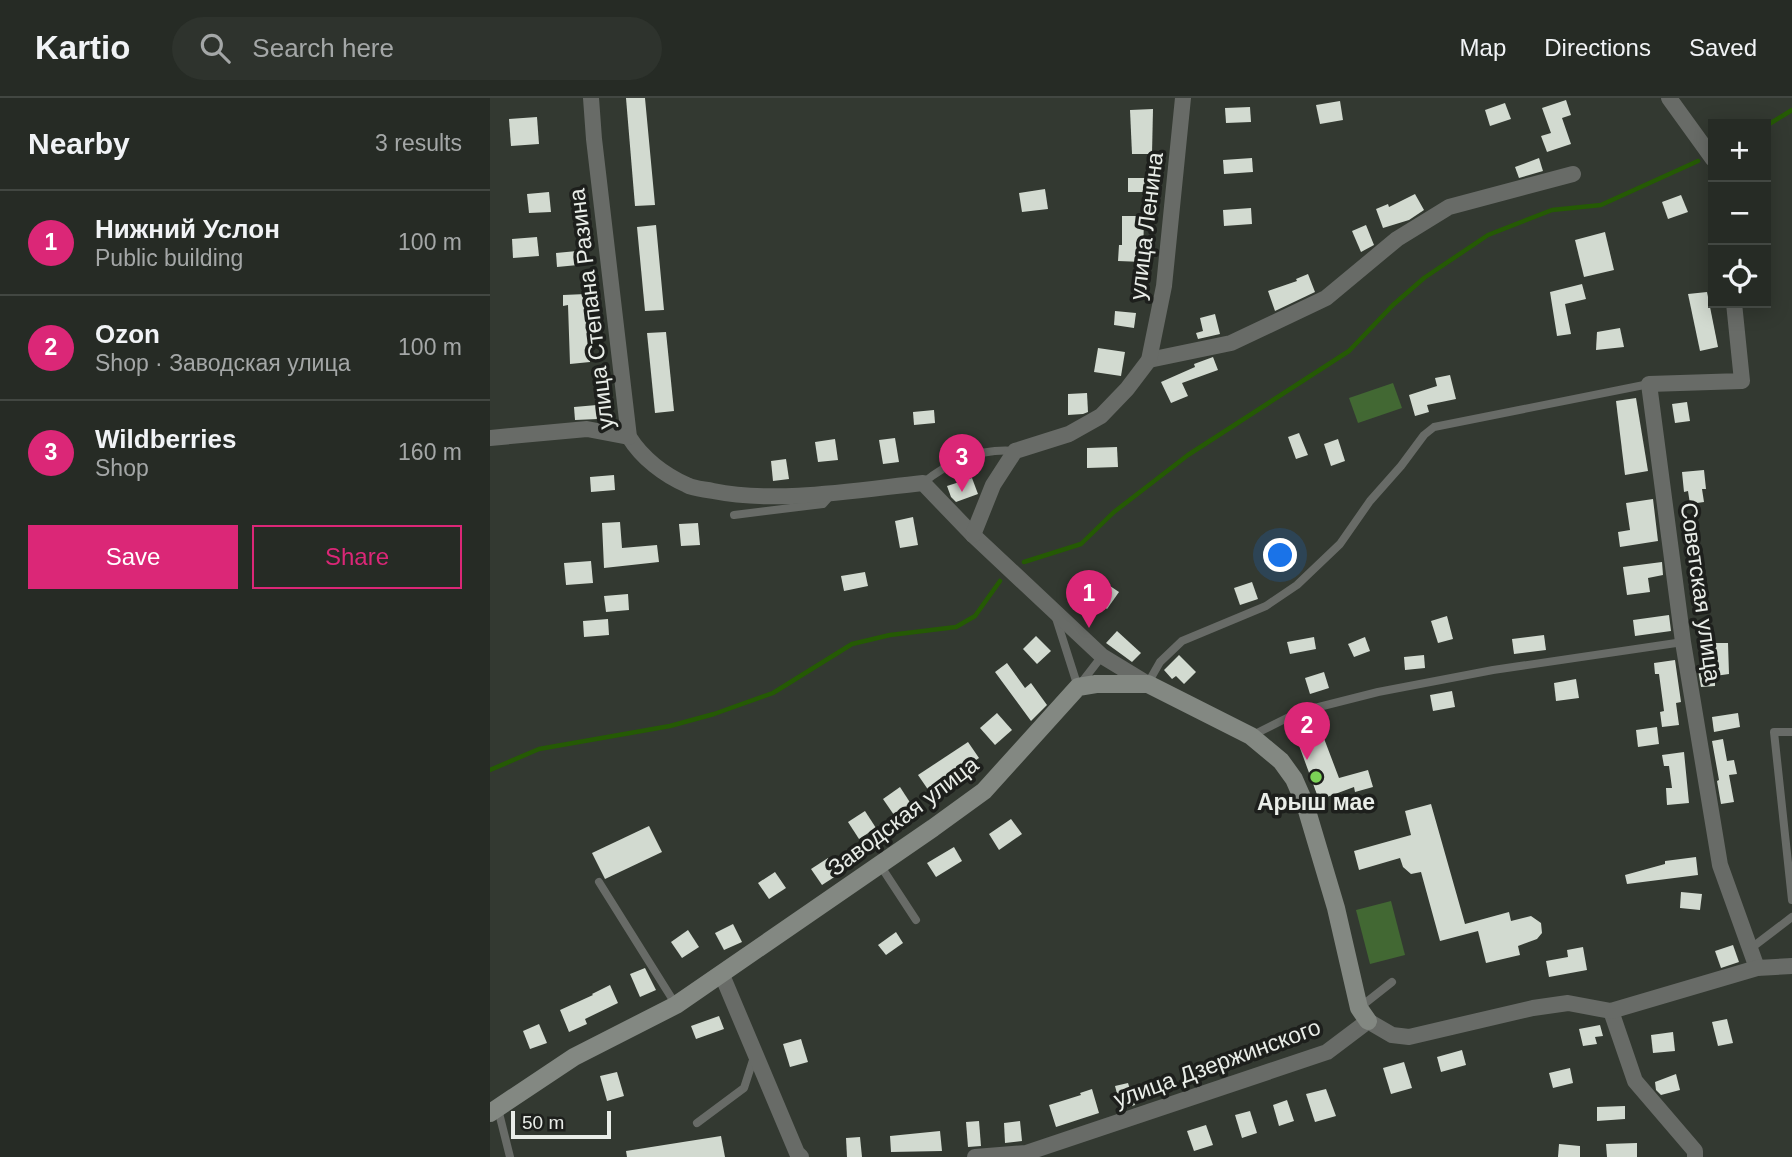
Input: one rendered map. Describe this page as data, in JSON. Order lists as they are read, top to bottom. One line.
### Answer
{"streets":{"street":["улица Ленина","улица Степана Разина","Советская улица","Заводская улица","улица Дзержинского"]},"crossings":[["улица Ленина","улица Степана Разина"]],"places":["Арыш мае"],"scale_bar":"50 m","page":{"header":"Kartio","search":"Search here","nav":["Map","Directions","Saved"],"heading":["Nearby","3 results"],"map_buttons":["+","−"],"list":[{"mark":"1","name":"Нижний Услон","note":"Public building","value":"100 m"},{"mark":"2","name":"Ozon","note":"Shop · Заводская улица","value":"100 m"},{"mark":"3","name":"Wildberries","note":"Shop","value":"160 m"}],"pins":["3","1","2"],"buttons":["Save","Share"],"scale":"50 m"}}
